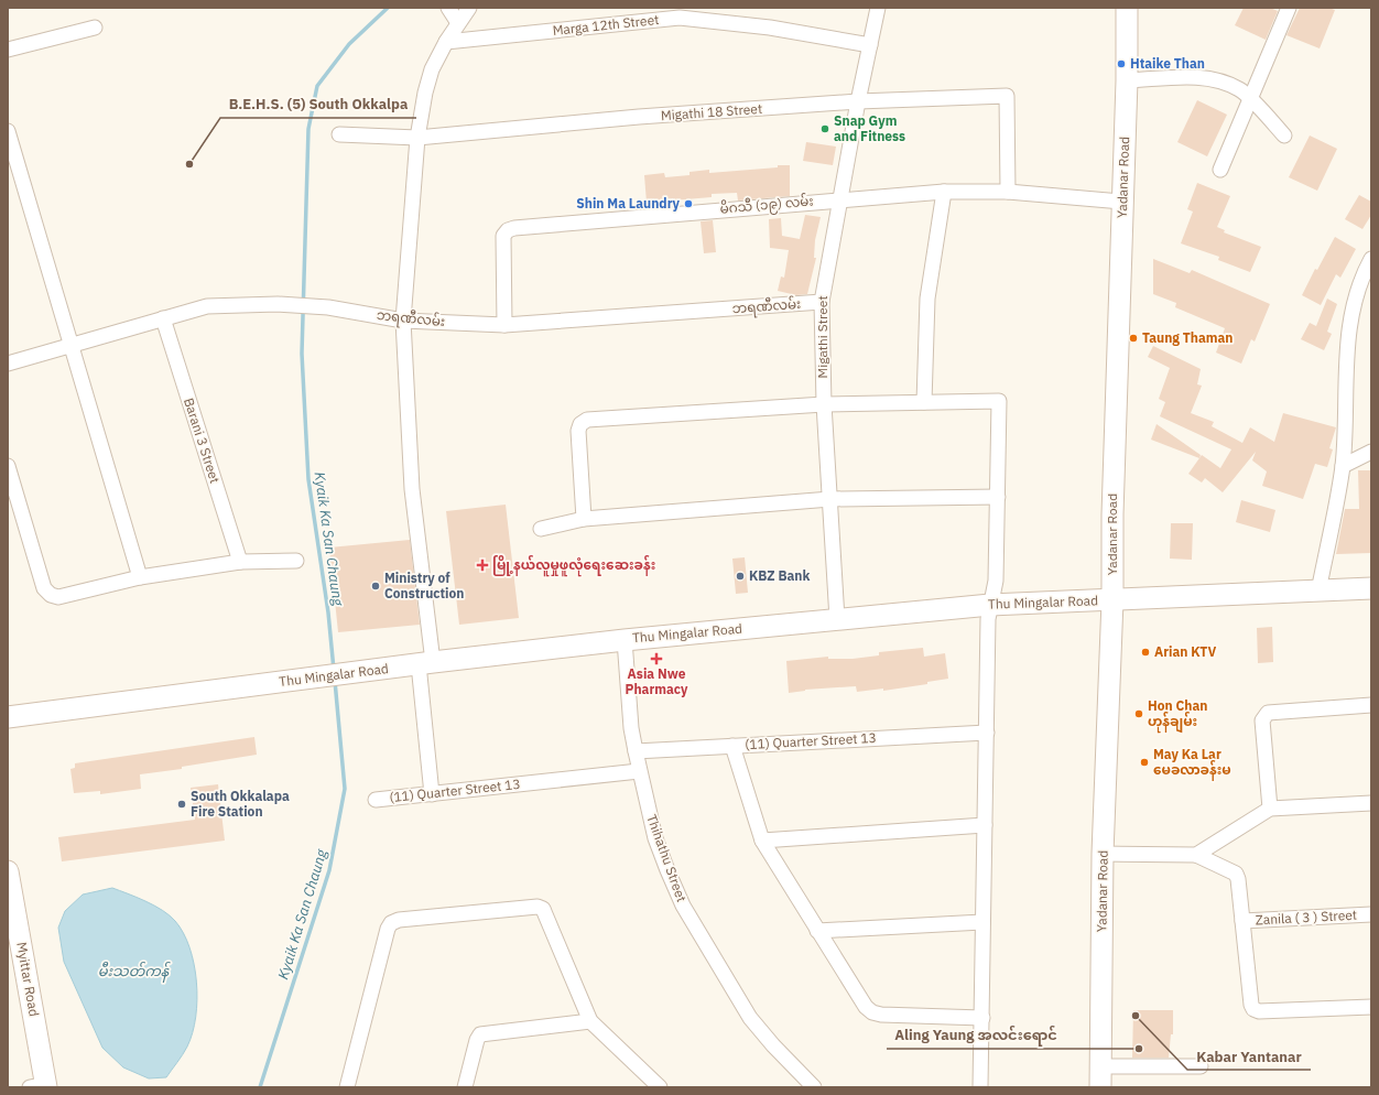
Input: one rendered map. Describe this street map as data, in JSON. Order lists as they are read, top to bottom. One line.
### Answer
{"streets":{"main road":["Yadanar Road","Thu Mingalar Road","Myittar Road"],"street":["Marga 12th Street","Migathi 18 Street","မိဂသီ (၁၉) လမ်း","ဘရဏီလမ်း","Migathi Street","Barani 3 Street","(11) Quarter Street 13","Thihathu Street","Zanila ( 3 ) Street"]},"crossings":[["Marga 12th Street","Migathi Street"],["Migathi 18 Street","မိဂသီ (၁၉) လမ်း"],["Migathi 18 Street","Migathi Street"],["Yadanar Road","မိဂသီ (၁၉) လမ်း"],["Yadanar Road","Thu Mingalar Road"],["မိဂသီ (၁၉) လမ်း","ဘရဏီလမ်း"],["မိဂသီ (၁၉) လမ်း","Migathi Street"],["ဘရဏီလမ်း","Migathi Street"],["ဘရဏီလမ်း","Barani 3 Street"],["Migathi Street","Thu Mingalar Road"],["Thu Mingalar Road","Thihathu Street"],["(11) Quarter Street 13","Thihathu Street"]],"water":["Kyaik Ka San Chaung","မီးသတ်ကန်"],"places":{"other":["Htaike Than","Snap Gym and Fitness","B.E.H.S. (5) South Okkalpa","Shin Ma Laundry","Taung Thaman","KBZ Bank","Ministry of Construction","Arian KTV","Hon Chan ဟုန်ချမ်း","May Ka Lar မေခလာခန်းမ","South Okkalapa Fire Station","Kabar Yantanar","Aling Yaung အလင်းရောင်"],"health":["မြို့နယ်လူမှုဖူလုံရေးဆေးခန်း","Asia Nwe Pharmacy"]}}
